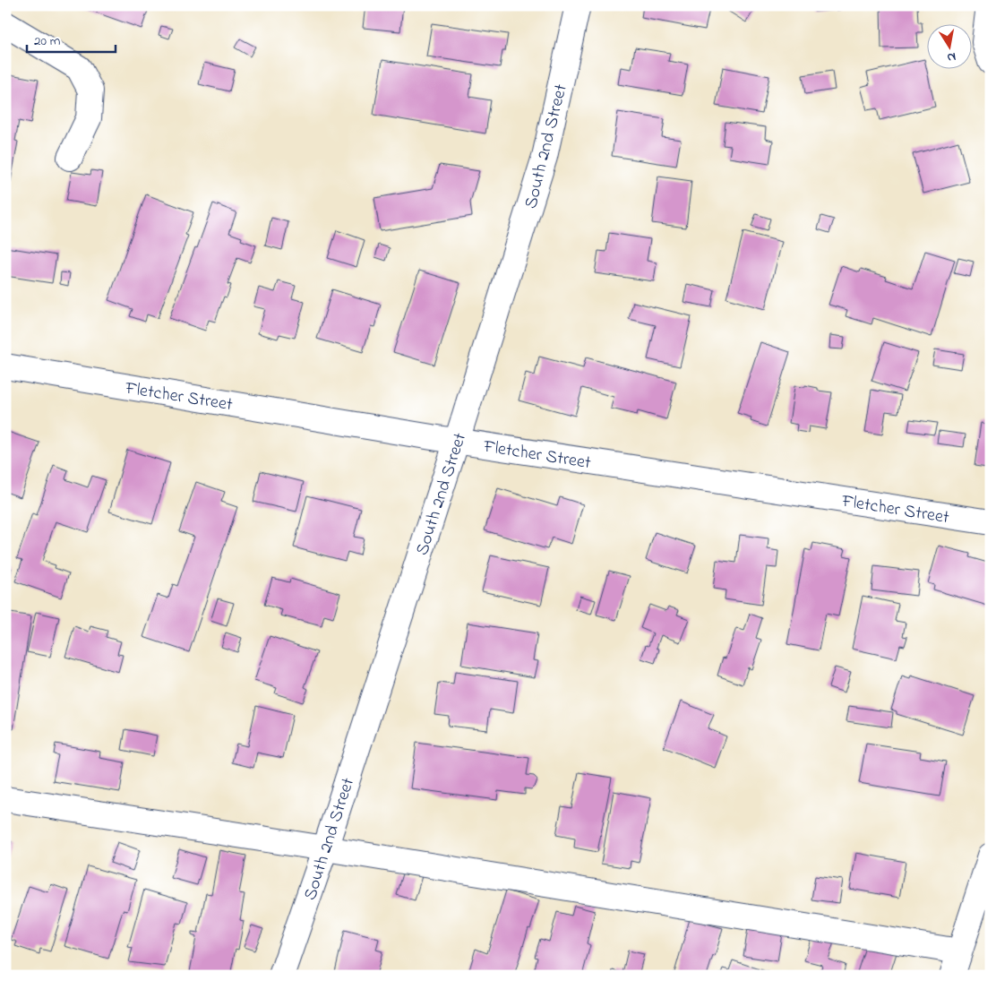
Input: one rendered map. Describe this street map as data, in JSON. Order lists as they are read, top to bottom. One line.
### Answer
{"streets":{"street":["South 2nd Street","Fletcher Street"]},"crossings":[["South 2nd Street","Fletcher Street"]],"scale_bar":"20 m","north":"bottom"}
